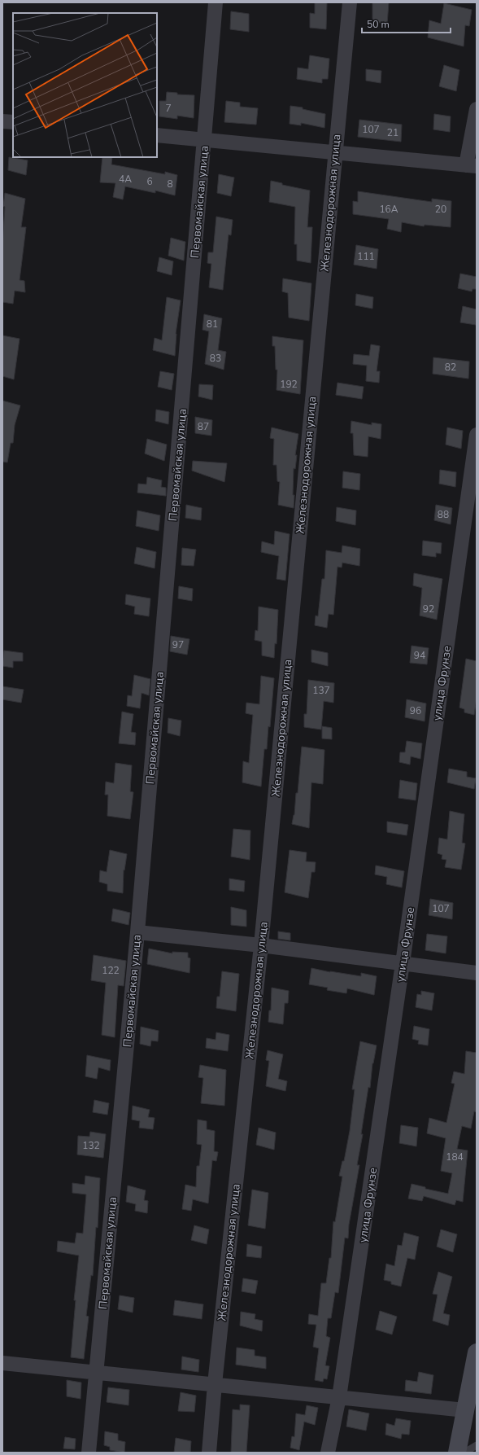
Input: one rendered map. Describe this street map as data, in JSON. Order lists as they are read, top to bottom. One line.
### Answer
{"streets":{"street":["Первомайская улица","Железнодорожная улица","улица Фрунзе"]},"house_numbers":["7","107","21","4А","6","8","16А","20","111","81","83","82","192","87","88","92","97","94","137","96","107","122","132","184"],"scale_bar":"50 m"}
